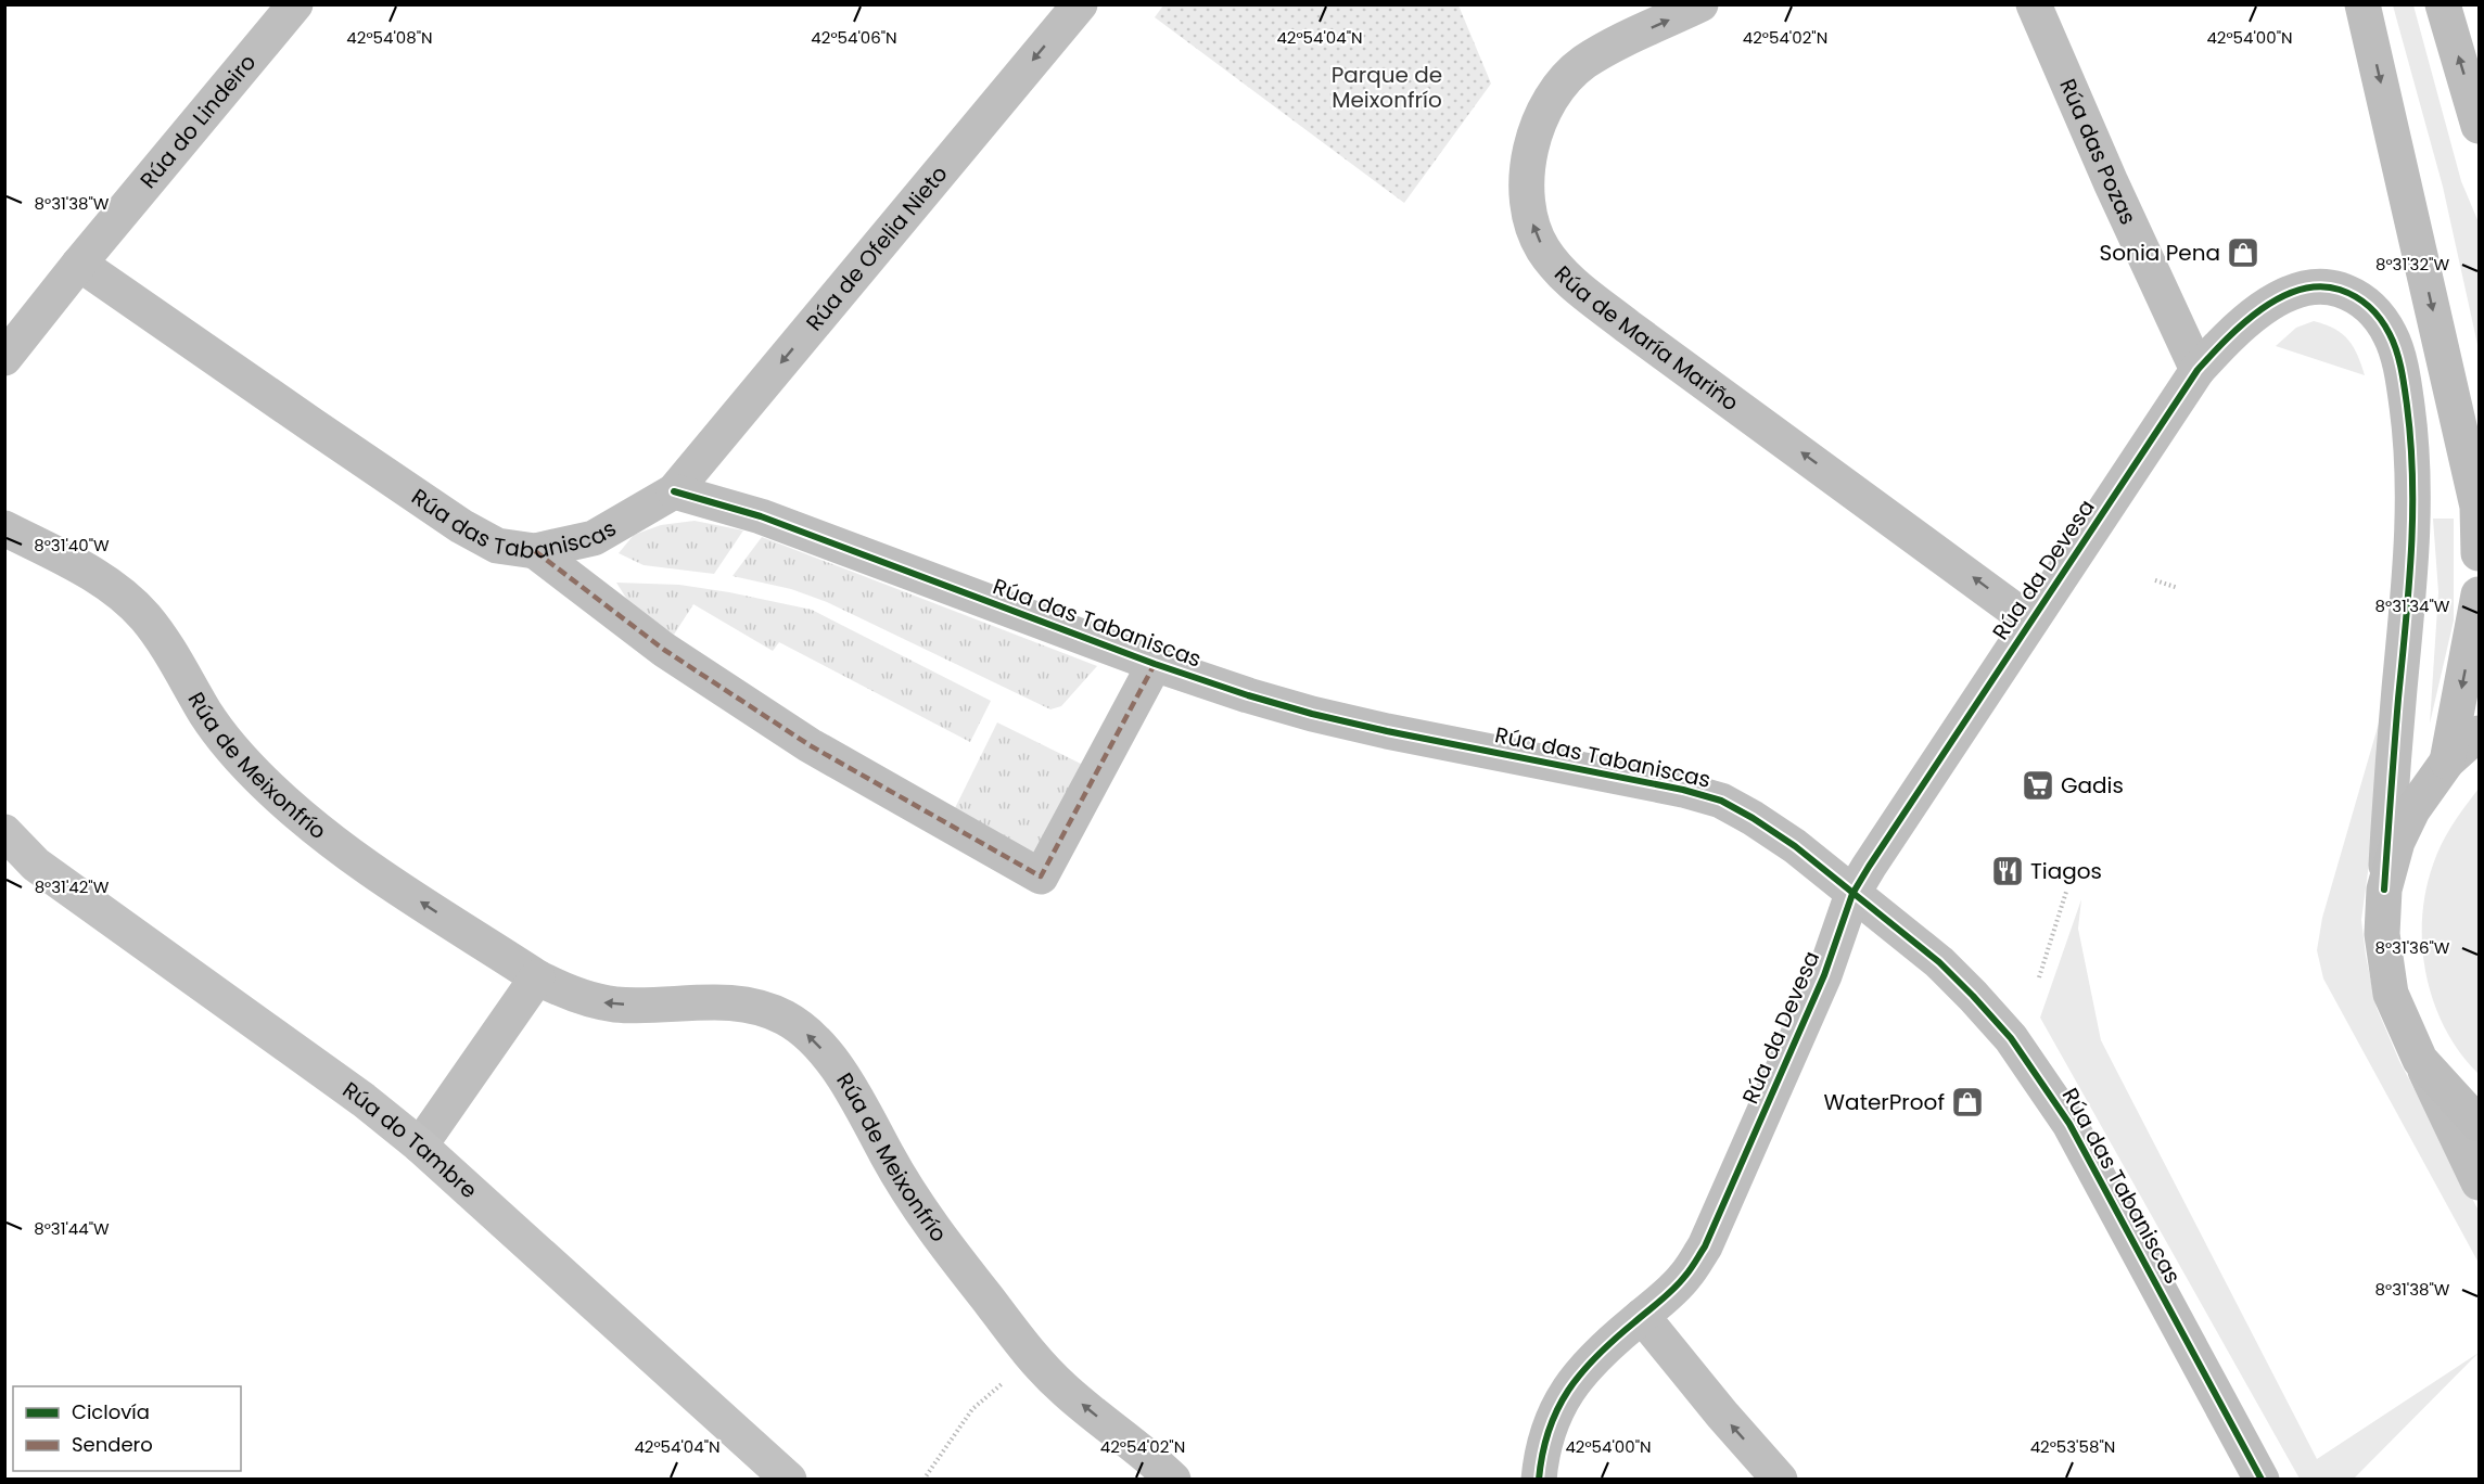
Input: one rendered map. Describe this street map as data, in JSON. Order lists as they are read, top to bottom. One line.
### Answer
{"streets":{"main road":["Rúa do Tambre"],"street":["Rúa do Lindeiro","Rúa das Pozas","Rúa de Ofelia Nieto","Rúa de María Mariño","Rúa das Tabaniscas","Rúa da Devesa","Rúa de Meixonfrío"]},"crossings":[["Rúa do Lindeiro","Rúa das Tabaniscas"],["Rúa das Pozas","Rúa da Devesa"],["Rúa de Ofelia Nieto","Rúa das Tabaniscas"],["Rúa de María Mariño","Rúa da Devesa"],["Rúa das Tabaniscas","Rúa da Devesa"]],"one_way":["Rúa de Ofelia Nieto","Rúa de Meixonfrío"],"parks":["Parque de Meixonfrío"],"places":{"shop":["Sonia Pena","WaterProof"],"supermarket":["Gadis"],"restaurant":["Tiagos"]},"legend":["Ciclovía","Sendero"],"coordinates":["42°54'08\"N","42°54'06\"N","42°54'04\"N","42°54'02\"N","42°54'00\"N","8°31'38\"W","8°31'32\"W","8°31'40\"W","8°31'34\"W","8°31'42\"W","8°31'36\"W","8°31'44\"W","42°53'58\"N"]}
